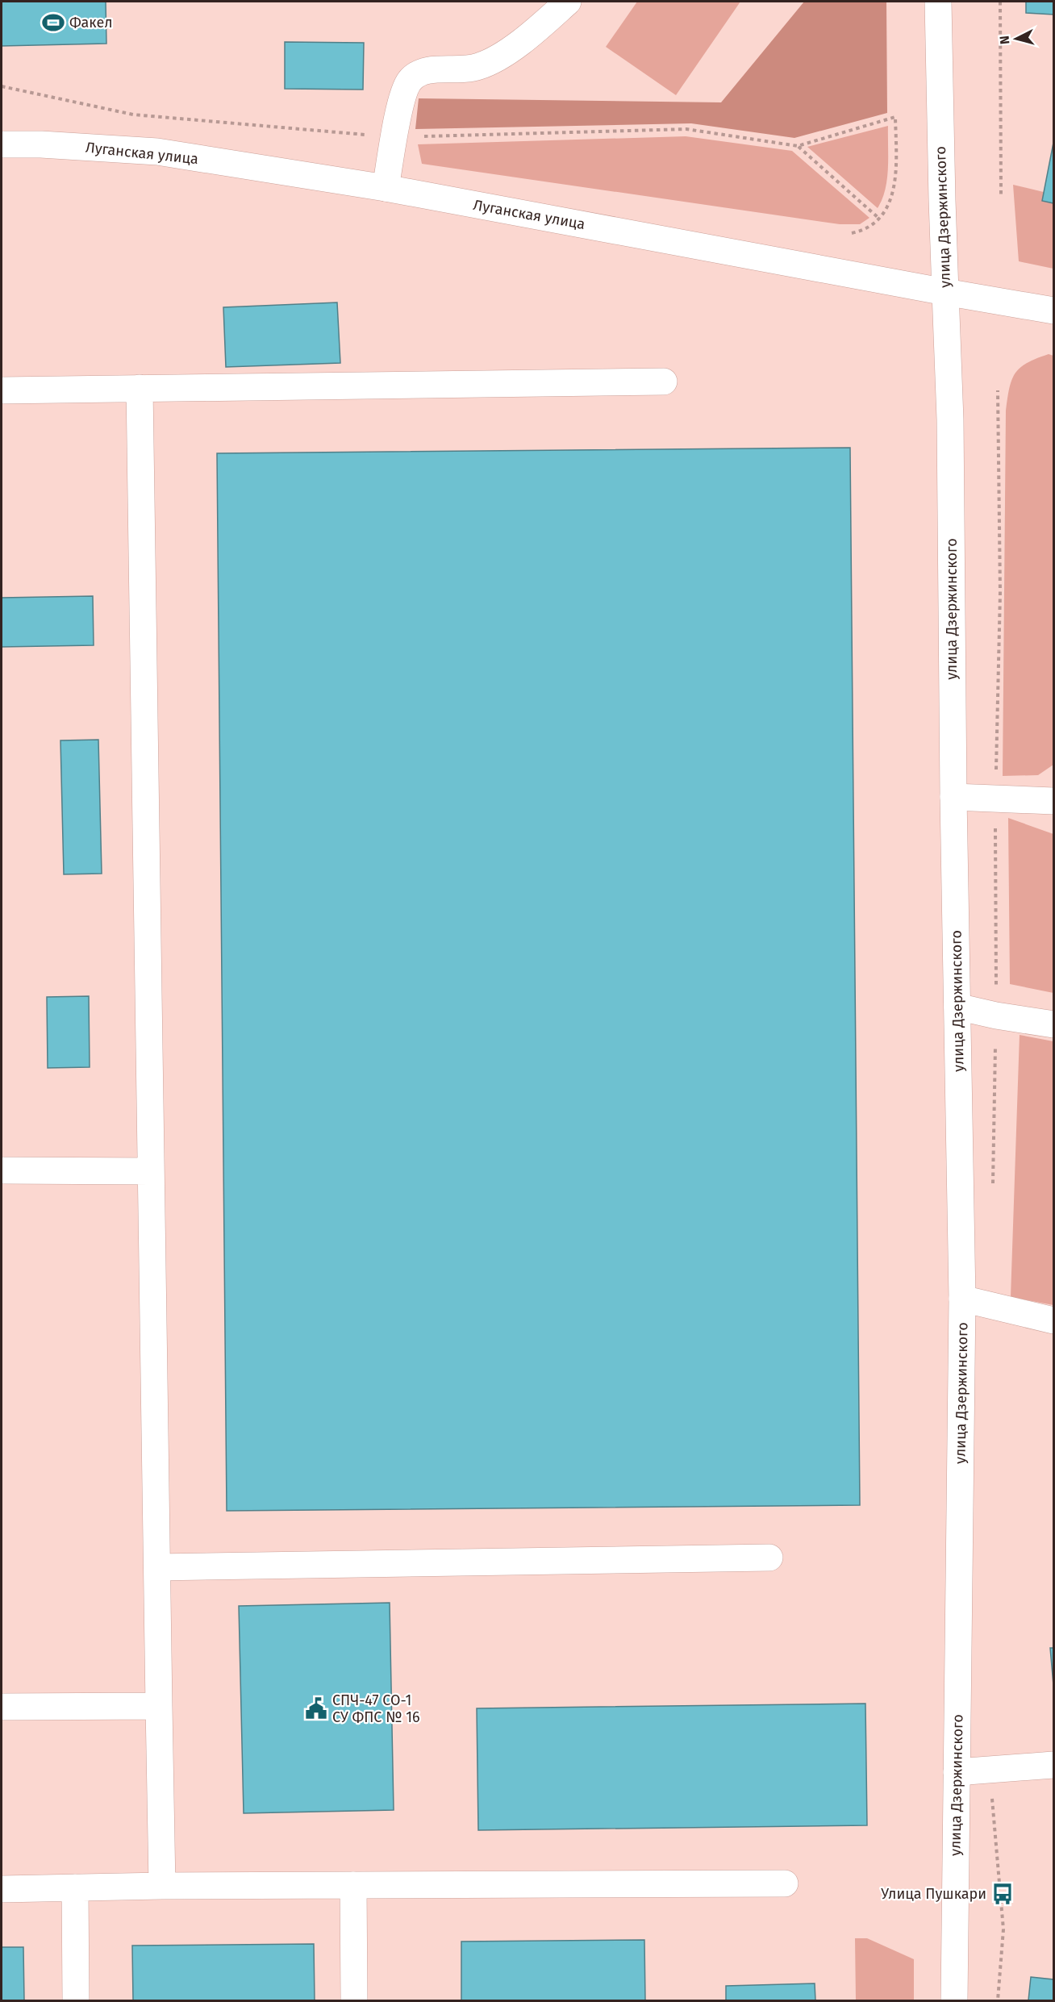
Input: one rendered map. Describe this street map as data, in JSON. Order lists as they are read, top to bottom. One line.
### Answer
{"streets":{"main road":["Луганская улица","улица Дзержинского"]},"crossings":[["Луганская улица","улица Дзержинского"]],"places":{"sports":["Факел"],"public building":["СПЧ-47 СО-1 СУ ФПС № 16"],"bus stop":["Улица Пушкари"]},"north":"left"}
